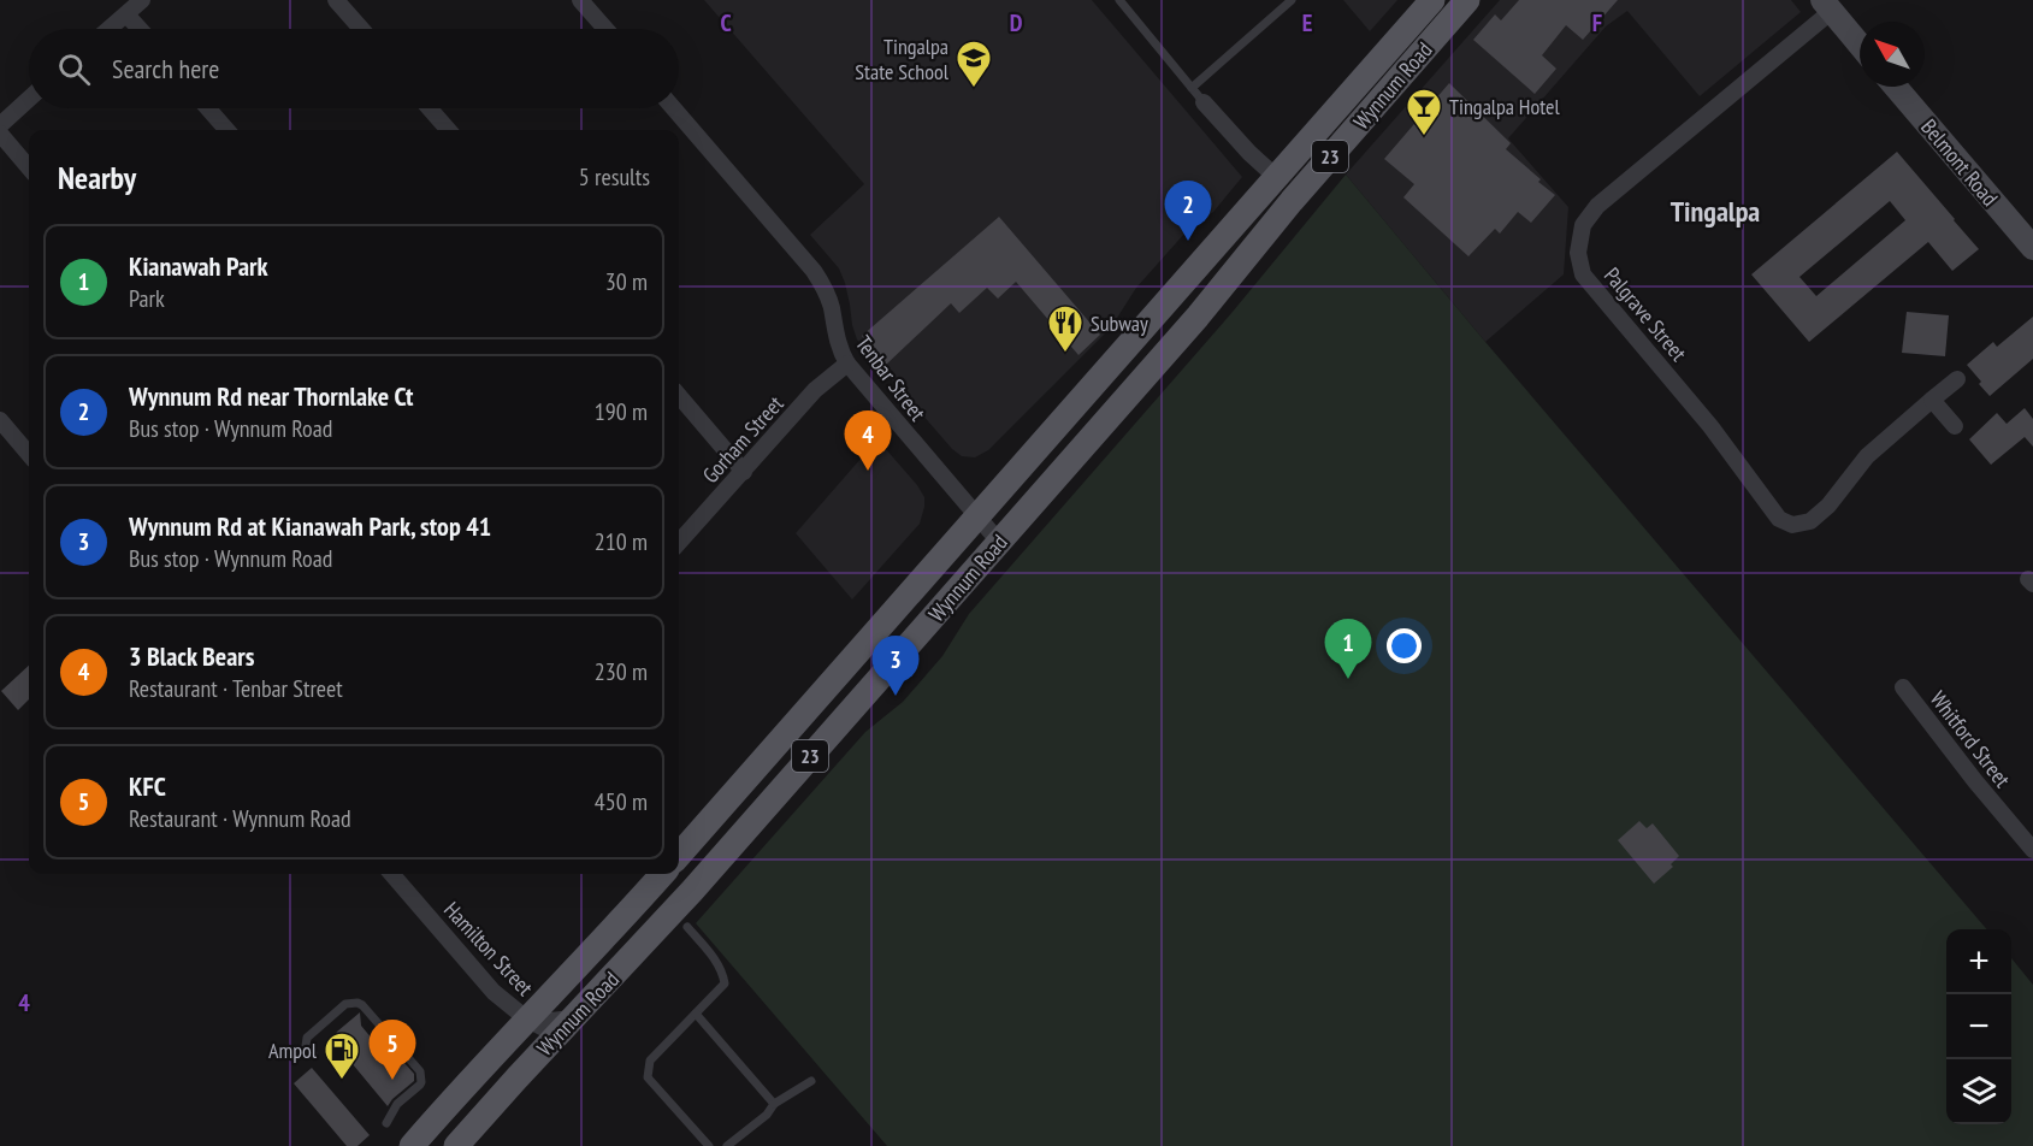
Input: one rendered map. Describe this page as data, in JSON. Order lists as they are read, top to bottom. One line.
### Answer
{"streets":{"main road":["Wynnum Road","23","Belmont Road"],"street":["Palgrave Street","Tenbar Street","Gorham Street","Whitford Street","Hamilton Street"]},"crossings":[["Wynnum Road","23"],["Wynnum Road","Tenbar Street"],["Wynnum Road","Hamilton Street"],["Tenbar Street","Gorham Street"]],"districts":["Tingalpa"],"places":{"school or university":["Tingalpa State School"],"bar":["Tingalpa Hotel"],"restaurant":["Subway"],"fuel station":["Ampol"]},"north":"top left","page":{"search":"Search here","heading":["Nearby","5 results"],"pins":["2","4","1","3","5"],"list":[{"mark":"1","name":"Kianawah Park","note":"Park","value":"30 m"},{"mark":"2","name":"Wynnum Rd near Thornlake Ct","note":"Bus stop · Wynnum Road","value":"190 m"},{"mark":"3","name":"Wynnum Rd at Kianawah Park, stop 41","note":"Bus stop · Wynnum Road","value":"210 m"},{"mark":"4","name":"3 Black Bears","note":"Restaurant · Tenbar Street","value":"230 m"},{"mark":"5","name":"KFC","note":"Restaurant · Wynnum Road","value":"450 m"}],"map_buttons":["+","−"]},"grid":{"columns":["C","D","E","F"],"rows":["4"]}}
